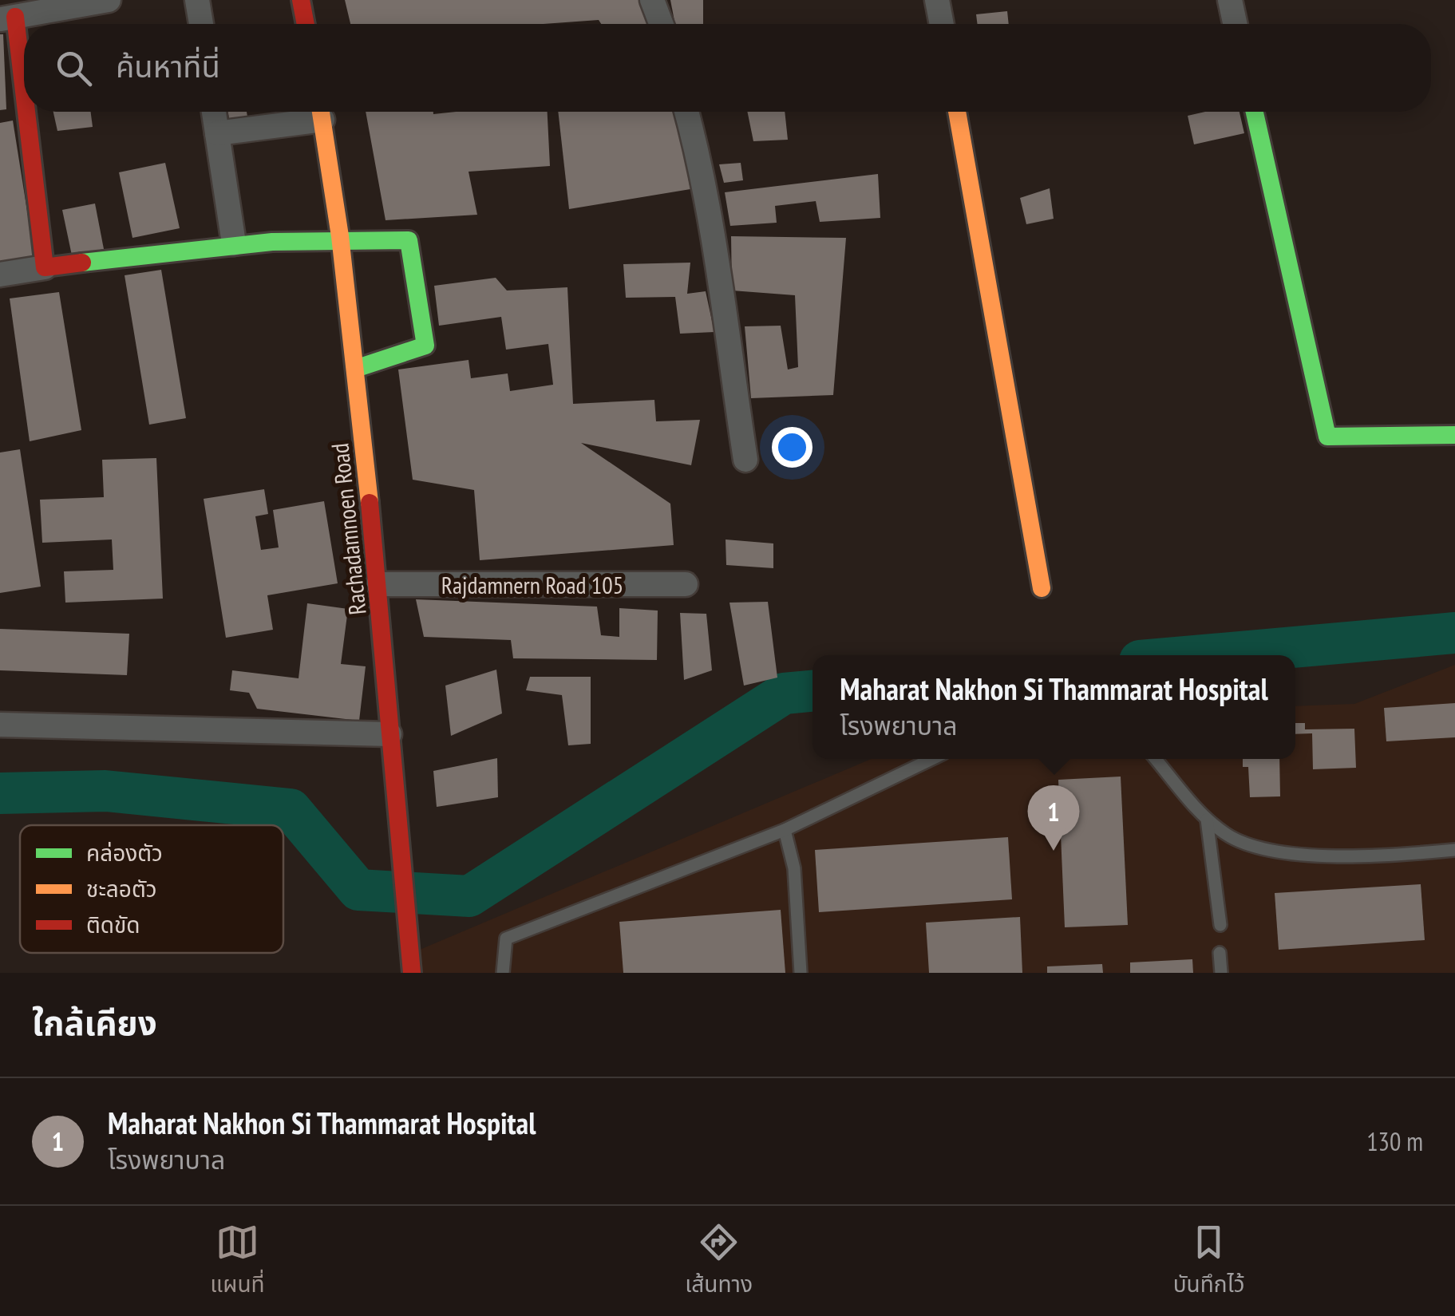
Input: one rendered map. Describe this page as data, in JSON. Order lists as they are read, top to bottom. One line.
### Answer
{"streets":{"street":["Rachadamnoen Road","Rajdamnern Road 105"]},"crossings":[["Rachadamnoen Road","Rajdamnern Road 105"]],"legend":["คล่องตัว","ชะลอตัว","ติดขัด"],"page":{"search":"ค้นหาที่นี่","popup":["Maharat Nakhon Si Thammarat Hospital","โรงพยาบาล"],"pins":"1","heading":"ใกล้เคียง","list":[{"mark":"1","name":"Maharat Nakhon Si Thammarat Hospital","note":"โรงพยาบาล","value":"130 m"}],"nav":["แผนที่","เส้นทาง","บันทึกไว้"]}}
